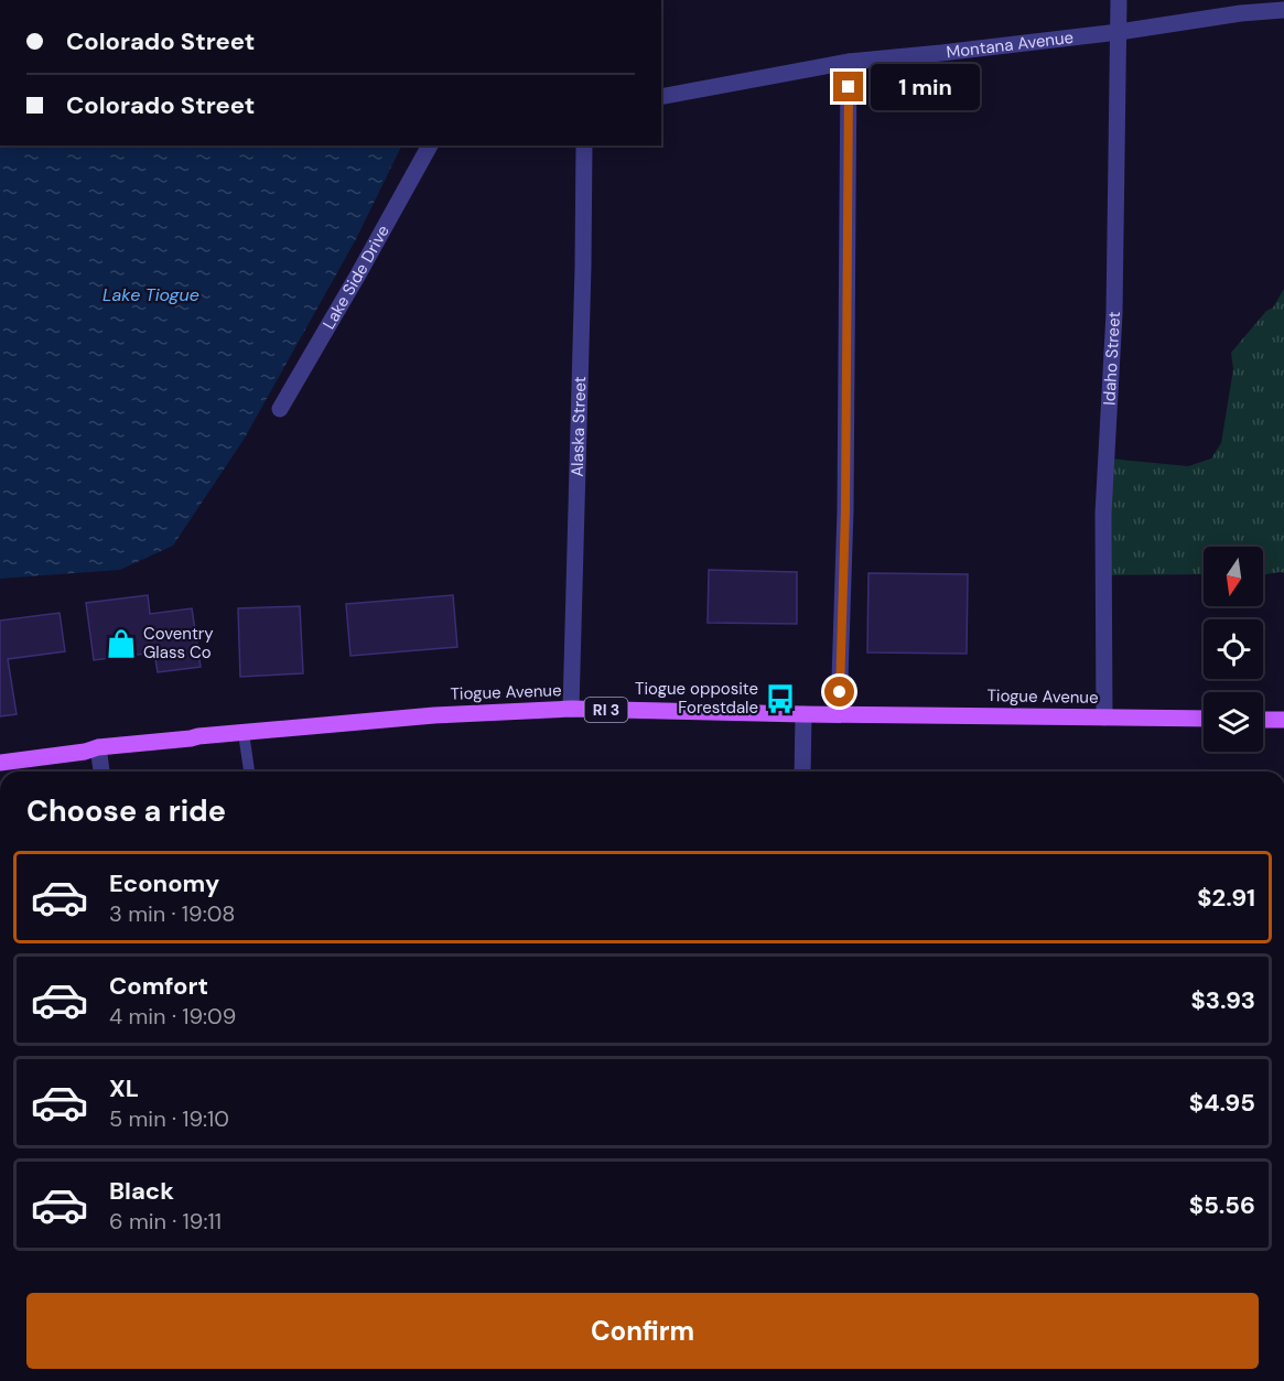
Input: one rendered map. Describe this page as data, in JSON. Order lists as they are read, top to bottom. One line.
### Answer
{"streets":{"main road":["Tiogue Avenue","RI 3"],"street":["Montana Avenue","Lake Side Drive","Idaho Street","Alaska Street"]},"crossings":[["Montana Avenue","Idaho Street"],["Idaho Street","Tiogue Avenue"],["Alaska Street","Tiogue Avenue"]],"water":["Lake Tiogue"],"places":{"shop":["Coventry Glass Co"],"bus stop":["Tiogue opposite Forestdale"]},"north":"bottom","page":{"banner":["Colorado Street","Colorado Street"],"bubble":"1 min","heading":"Choose a ride","list":[{"name":"Economy","note":"3 min · 19:08","value":"$2.91"},{"name":"Comfort","note":"4 min · 19:09","value":"$3.93"},{"name":"XL","note":"5 min · 19:10","value":"$4.95"},{"name":"Black","note":"6 min · 19:11","value":"$5.56"}],"buttons":"Confirm"}}
